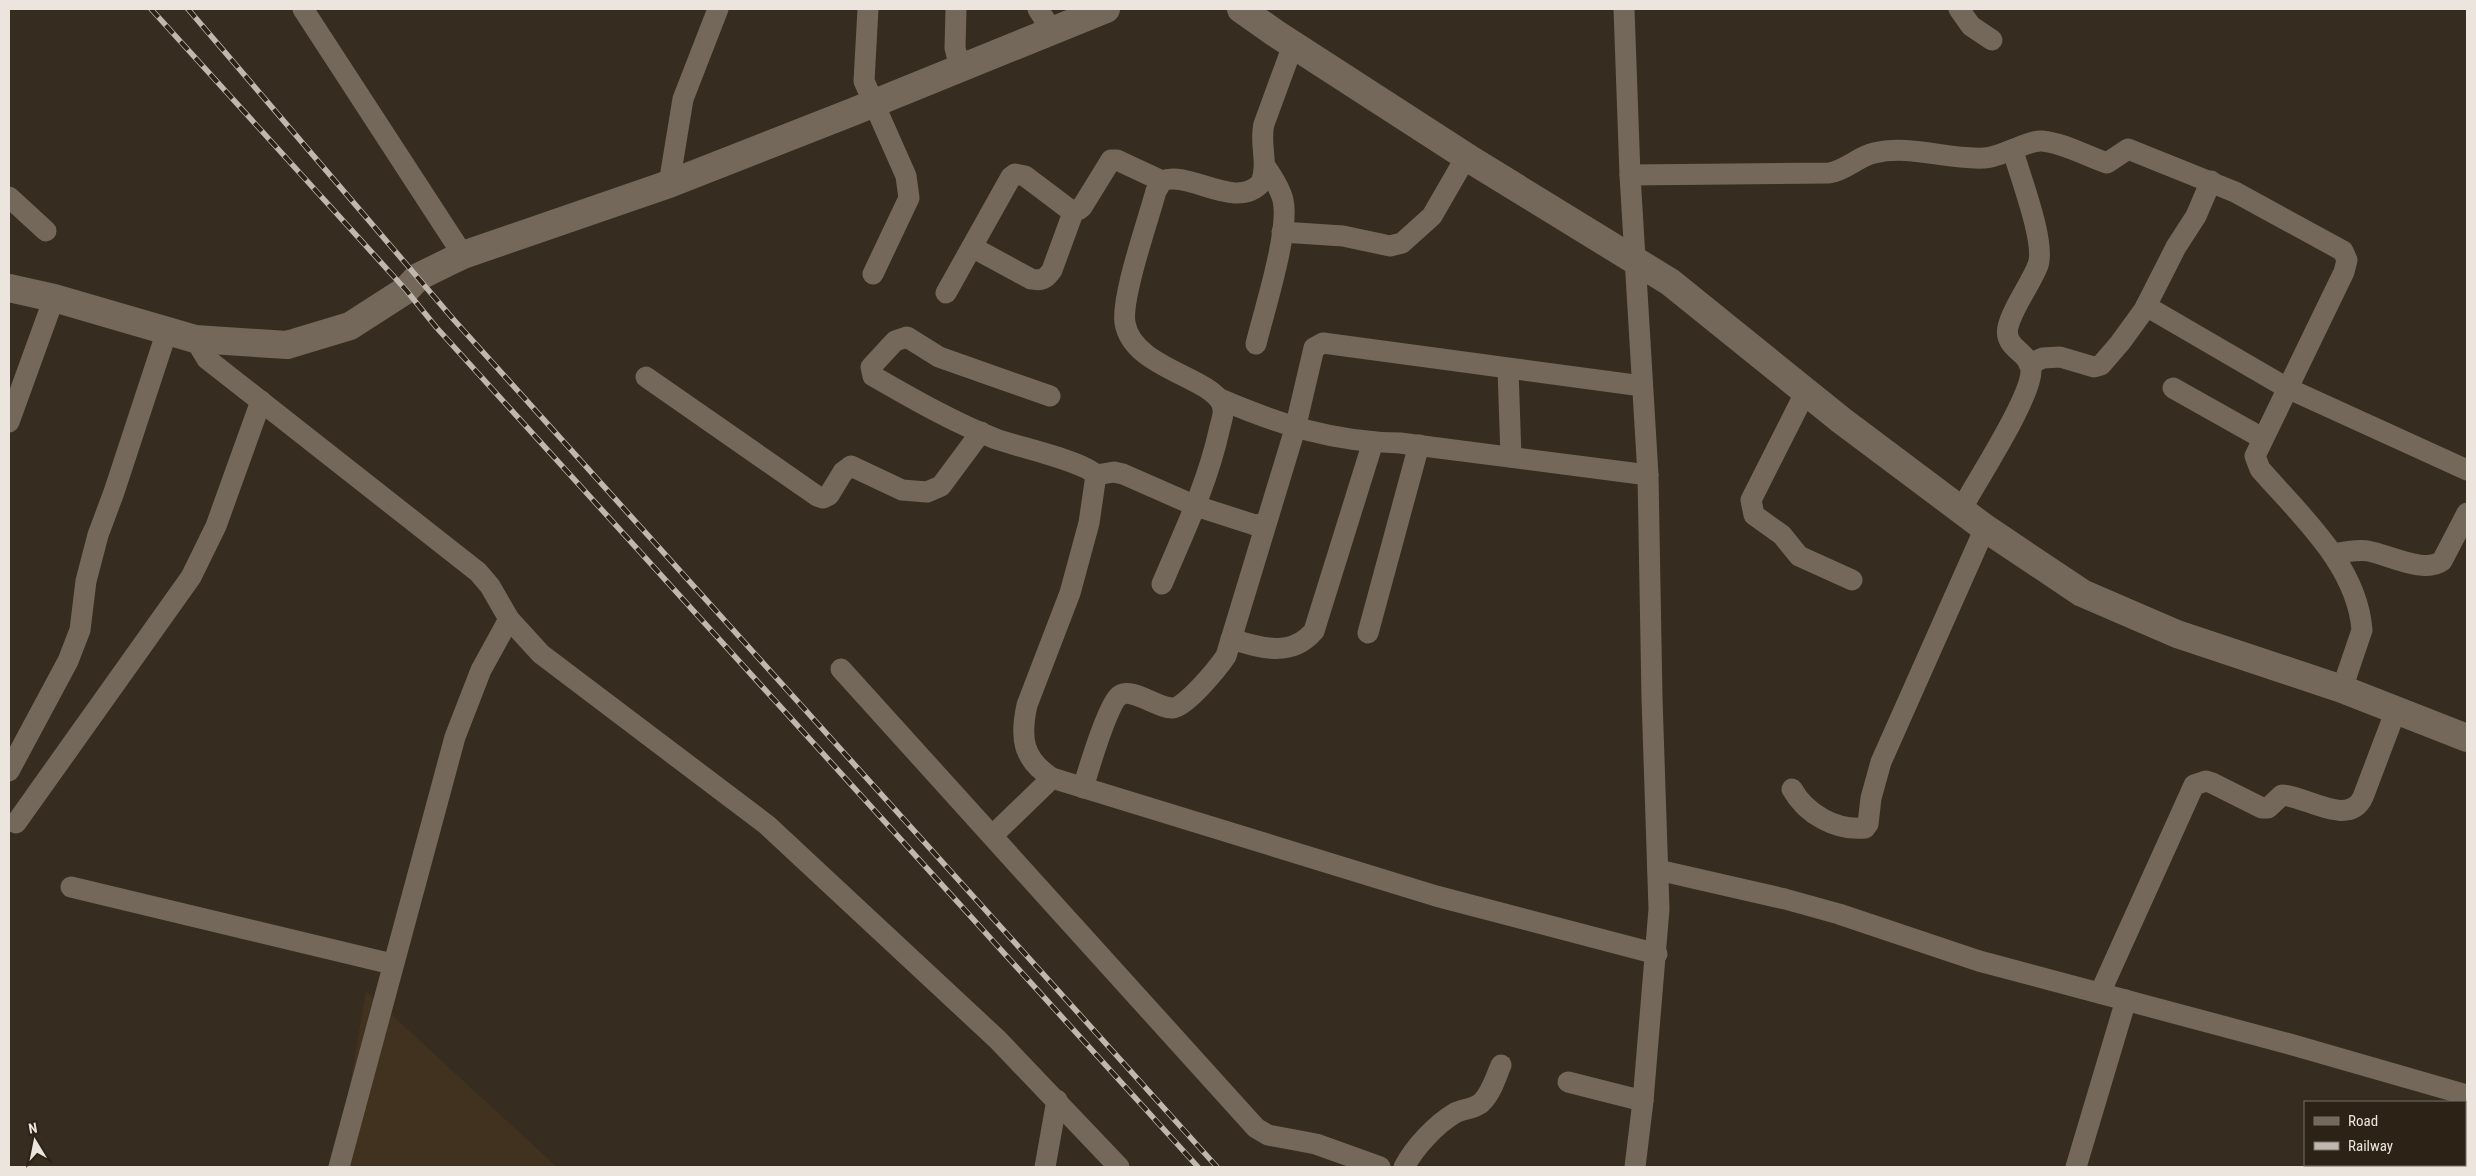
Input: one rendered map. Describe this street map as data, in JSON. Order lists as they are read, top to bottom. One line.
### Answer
{"legend":["Road","Railway"],"north":"top"}
